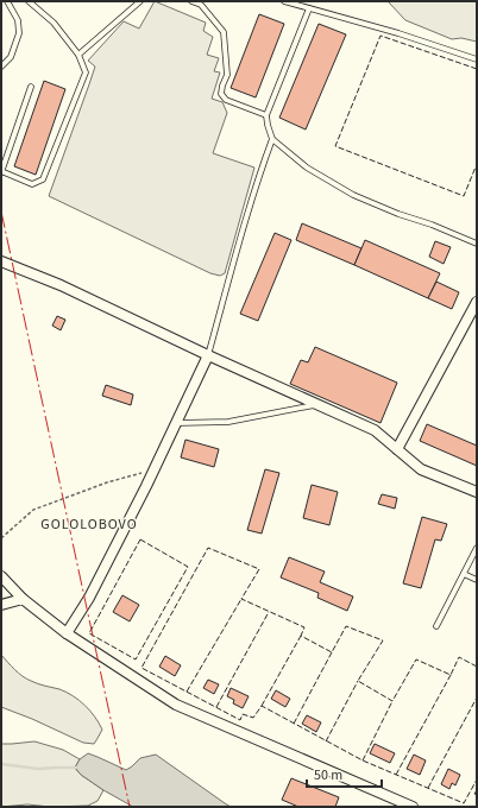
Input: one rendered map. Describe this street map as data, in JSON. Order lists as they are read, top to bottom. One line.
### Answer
{"districts":["GOLOLOBOVO"],"scale_bar":"50 m"}
